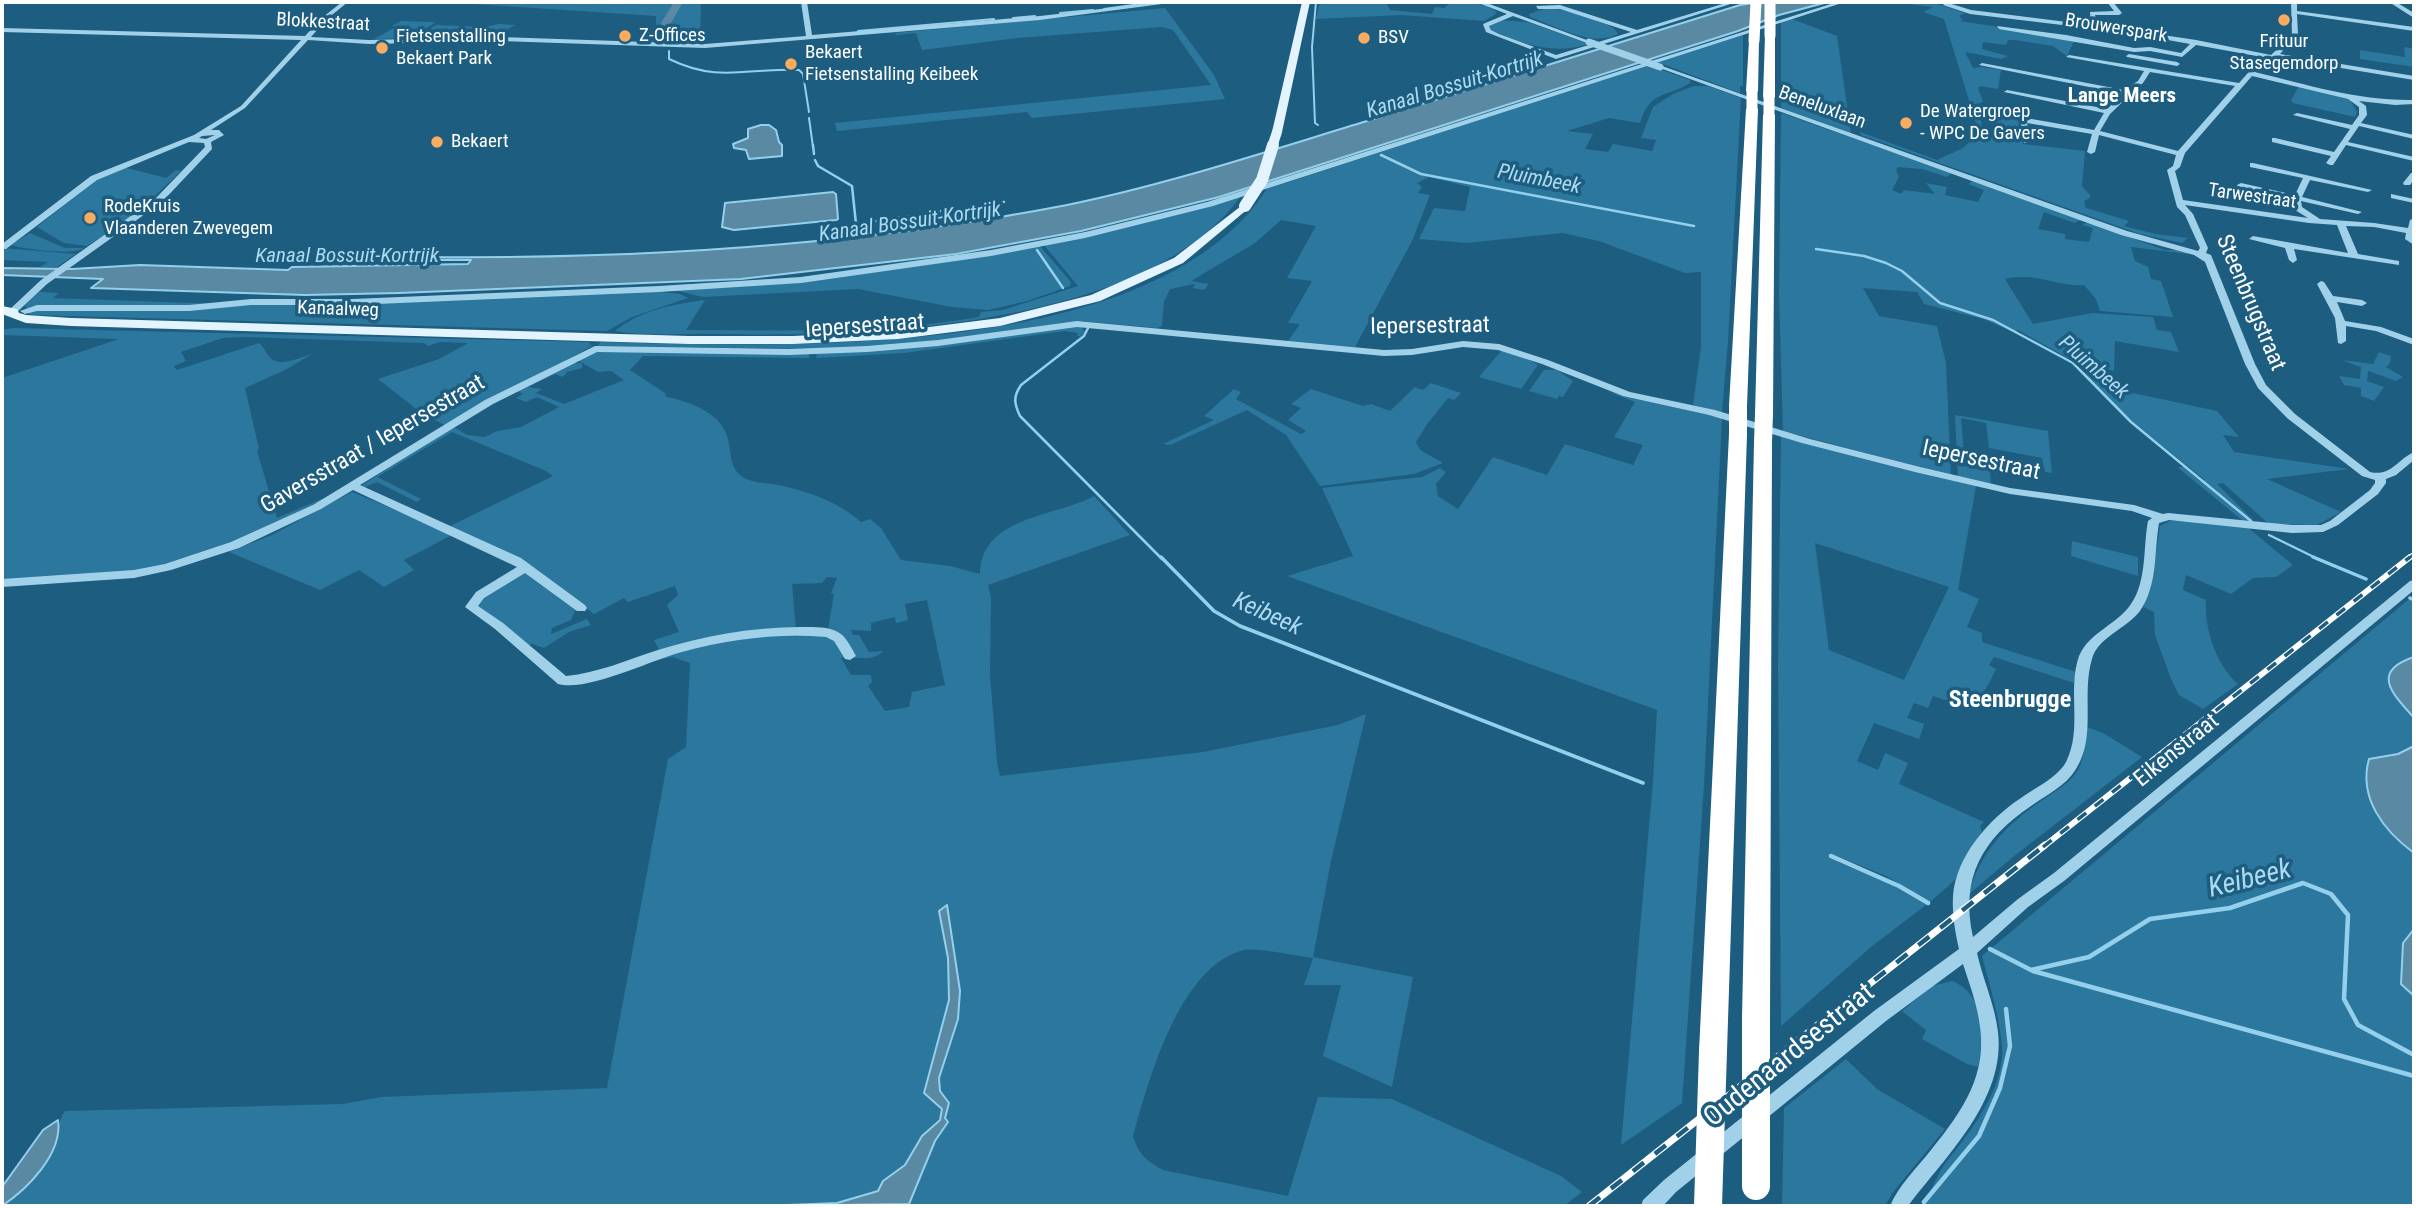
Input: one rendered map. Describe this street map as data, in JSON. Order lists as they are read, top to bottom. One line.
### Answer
{"streets":{"main road":["Kanaalweg"],"street":["Blokkestraat","Brouwerspark","Beneluxlaan","Tarwestraat","Steenbrugstraat","Iepersestraat","Gaversstraat / Iepersestraat","Eikenstraat","Oudenaardsestraat"]},"crossings":[["Beneluxlaan","Steenbrugstraat"],["Tarwestraat","Steenbrugstraat"],["Iepersestraat","Gaversstraat / Iepersestraat"],["Eikenstraat","Oudenaardsestraat"]],"districts":["Lange Meers","Steenbrugge"],"water":["Kanaal Bossuit-Kortrijk","Pluimbeek","Keibeek"],"places":["Frituur Stasegemdorp","Z-Offices","BSV","Fietsenstalling Bekaert Park","Bekaert Fietsenstalling Keibeek","De Watergroep - WPC De Gavers","Bekaert","RodeKruis Vlaanderen Zwevegem"]}
